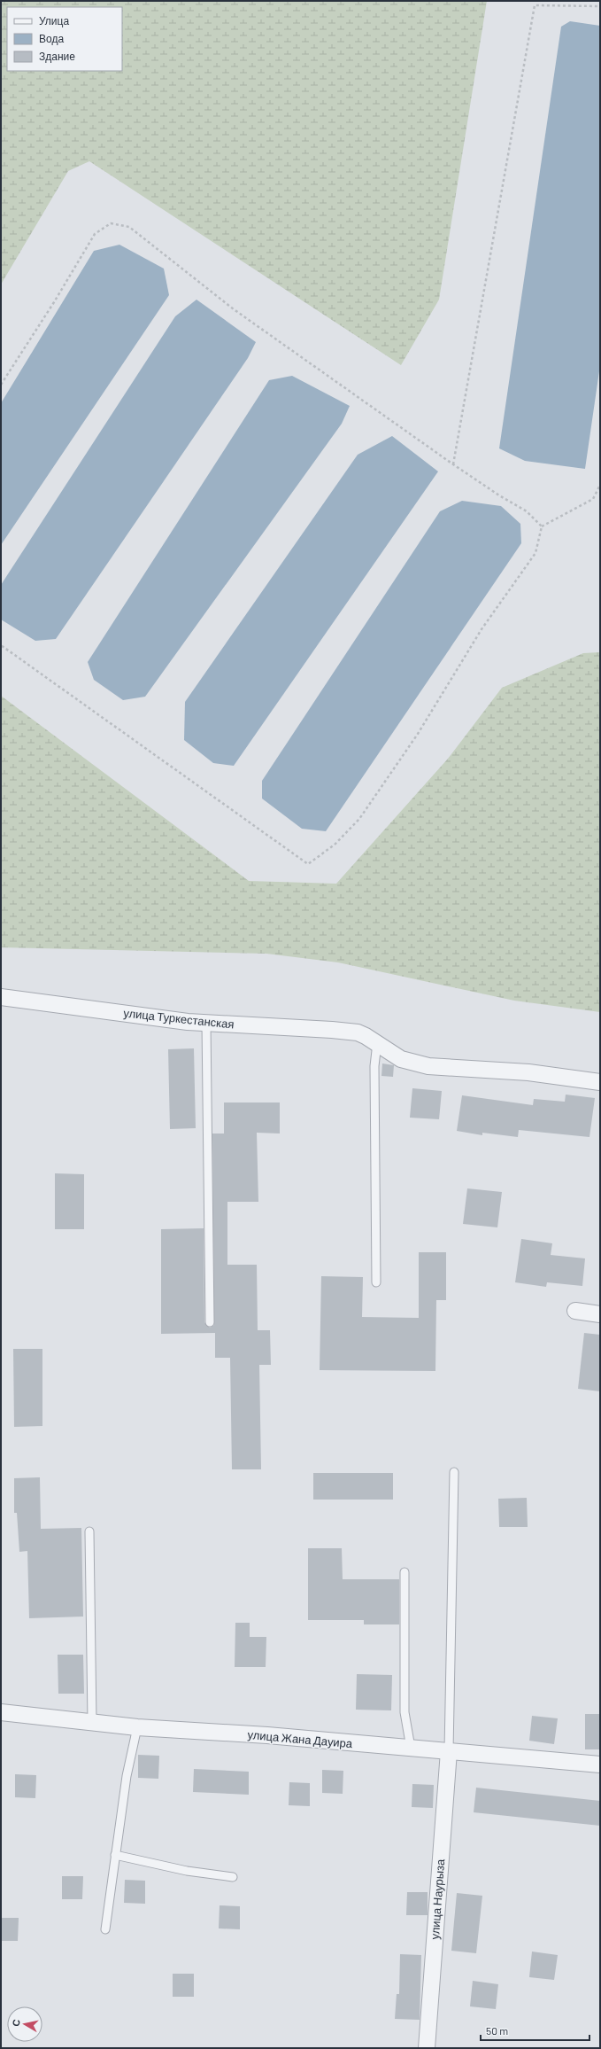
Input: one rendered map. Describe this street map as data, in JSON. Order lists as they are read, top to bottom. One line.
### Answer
{"streets":{"street":["улица Туркестанская","улица Жана Дауира","улица Наурыза"]},"crossings":[["улица Жана Дауира","улица Наурыза"]],"legend":["Улица","Вода","Здание"],"scale_bar":"50 m","north":"left"}
